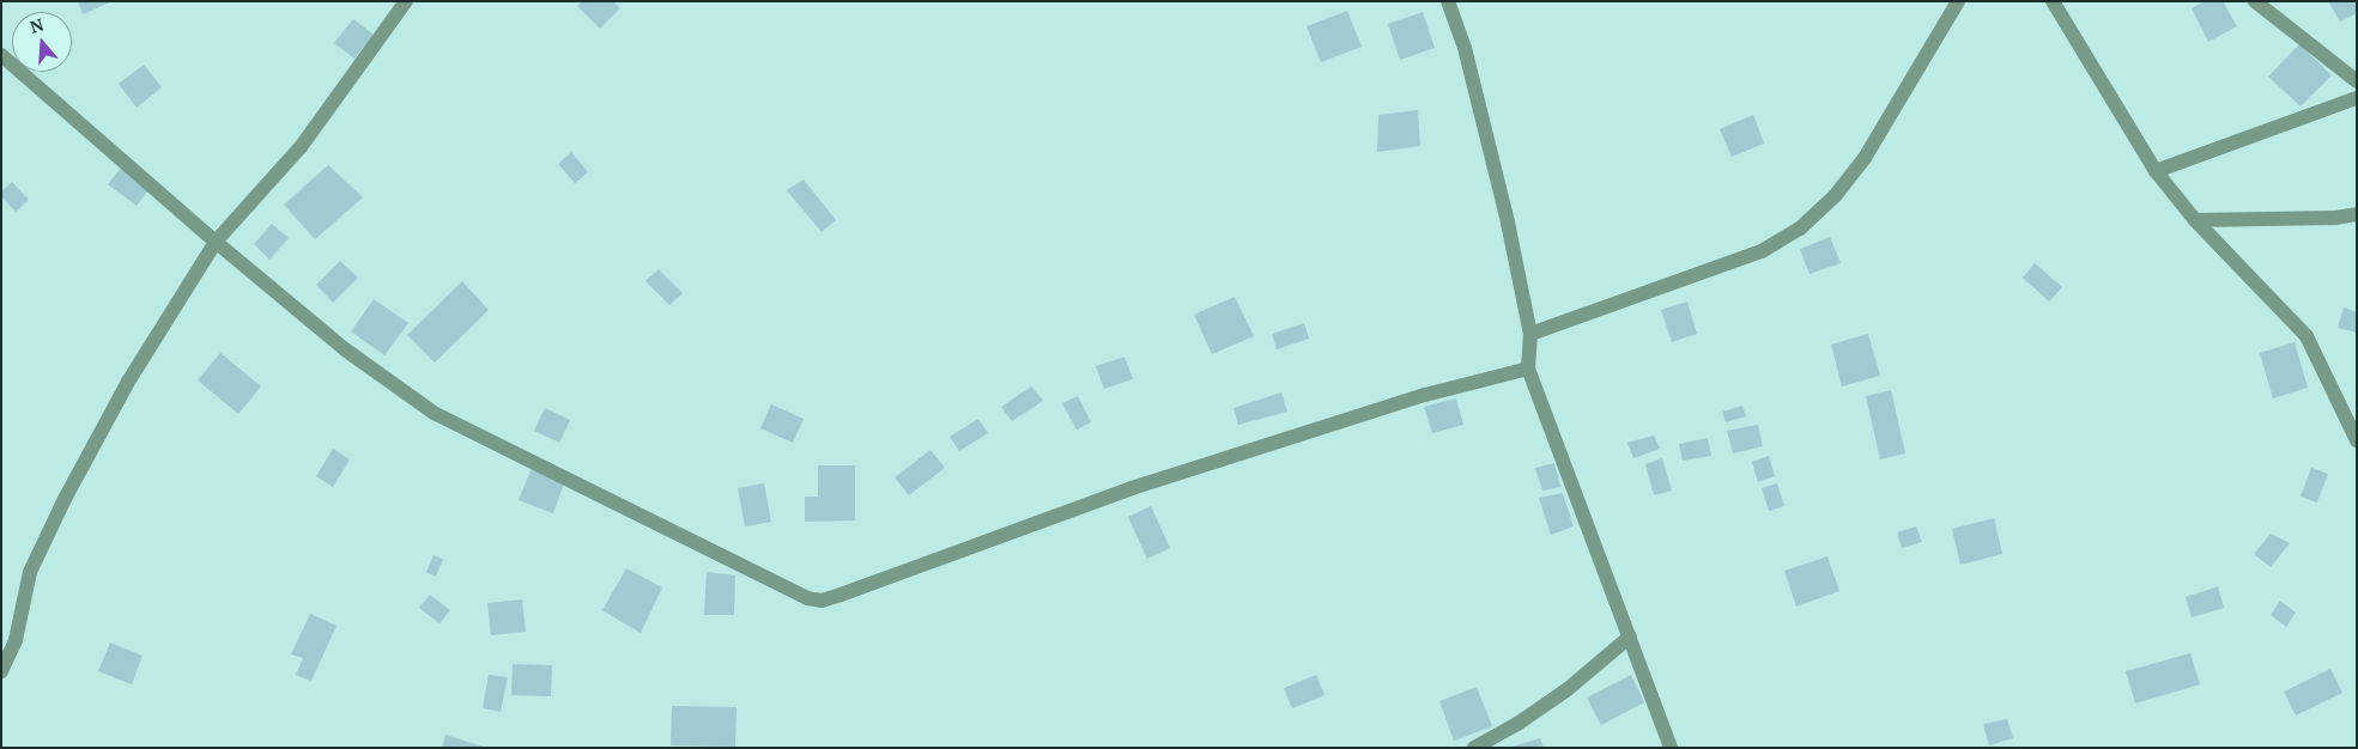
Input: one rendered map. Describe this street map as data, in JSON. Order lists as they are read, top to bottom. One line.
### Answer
{"north":"top"}
